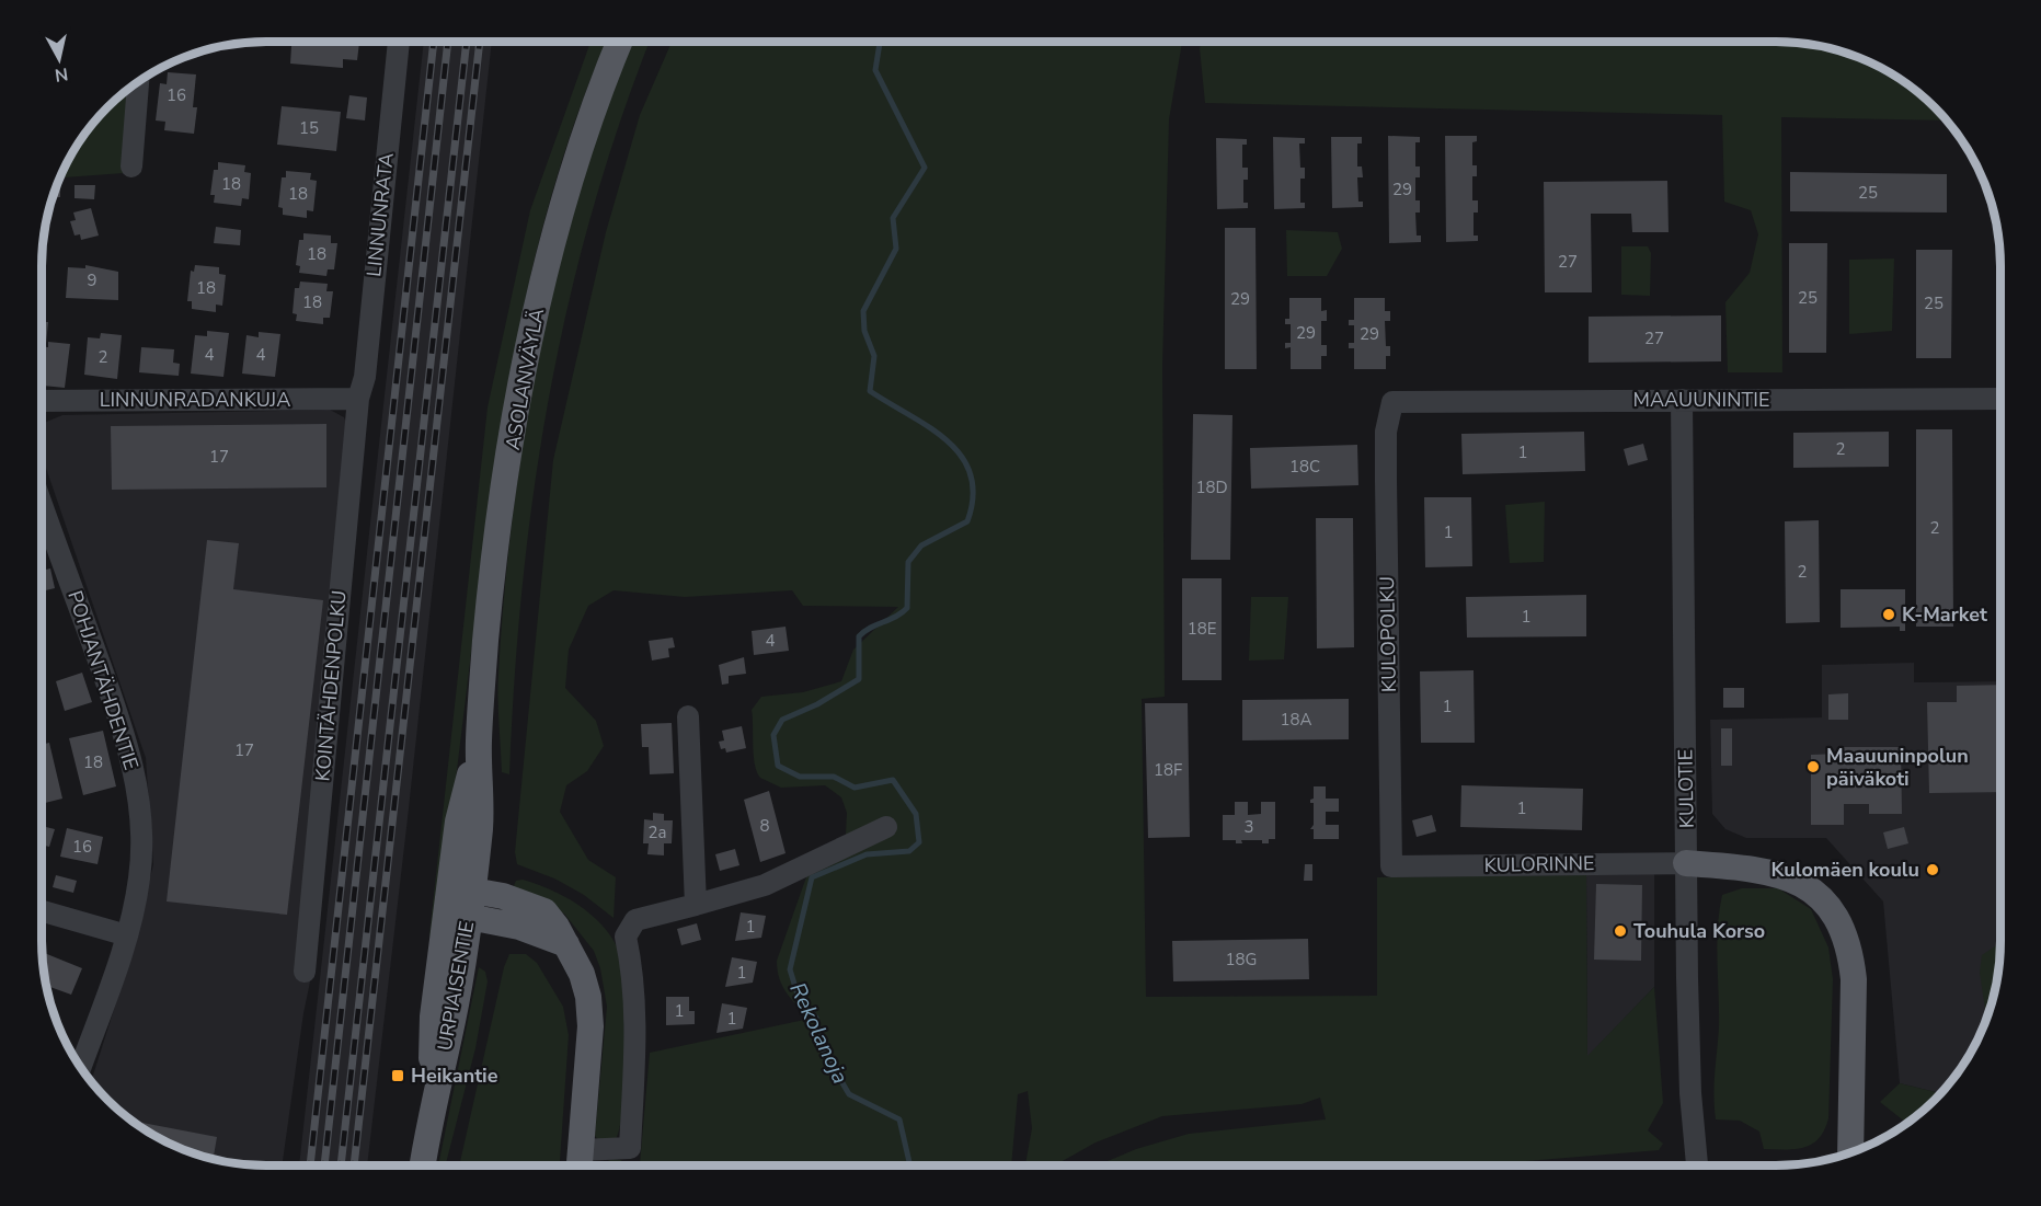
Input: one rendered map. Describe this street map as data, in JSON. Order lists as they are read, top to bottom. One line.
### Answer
{"streets":{"main road":["ASOLANVÄYLÄ","URPIAISENTIE"],"street":["LINNUNRATA","LINNUNRADANKUJA","MAAUUNINTIE","KULOPOLKU","POHJANTÄHDENTIE","KOINTÄHDENPOLKU","KULOTIE","KULORINNE"]},"crossings":[["LINNUNRATA","LINNUNRADANKUJA"],["LINNUNRATA","KOINTÄHDENPOLKU"],["ASOLANVÄYLÄ","URPIAISENTIE"],["LINNUNRADANKUJA","KOINTÄHDENPOLKU"],["MAAUUNINTIE","KULOPOLKU"],["MAAUUNINTIE","KULOTIE"],["KULOPOLKU","KULORINNE"],["KULOTIE","KULORINNE"]],"water":["Rekolanoja"],"places":{"other":["K-Market","Maauuninpolun päiväkoti","Kulomäen koulu","Touhula Korso"],"transit":["Heikantie"]},"house_numbers":["16","15","18","29","25","18","18","27","9","18","25","29","18","25","29","29","27","4","4","2","2","1","17","18C","18D","2","1","2","1","18E","4","1","18A","17","18","18F","1","8","3","2a","16","1","18G","1","1","1"],"north":"bottom"}
